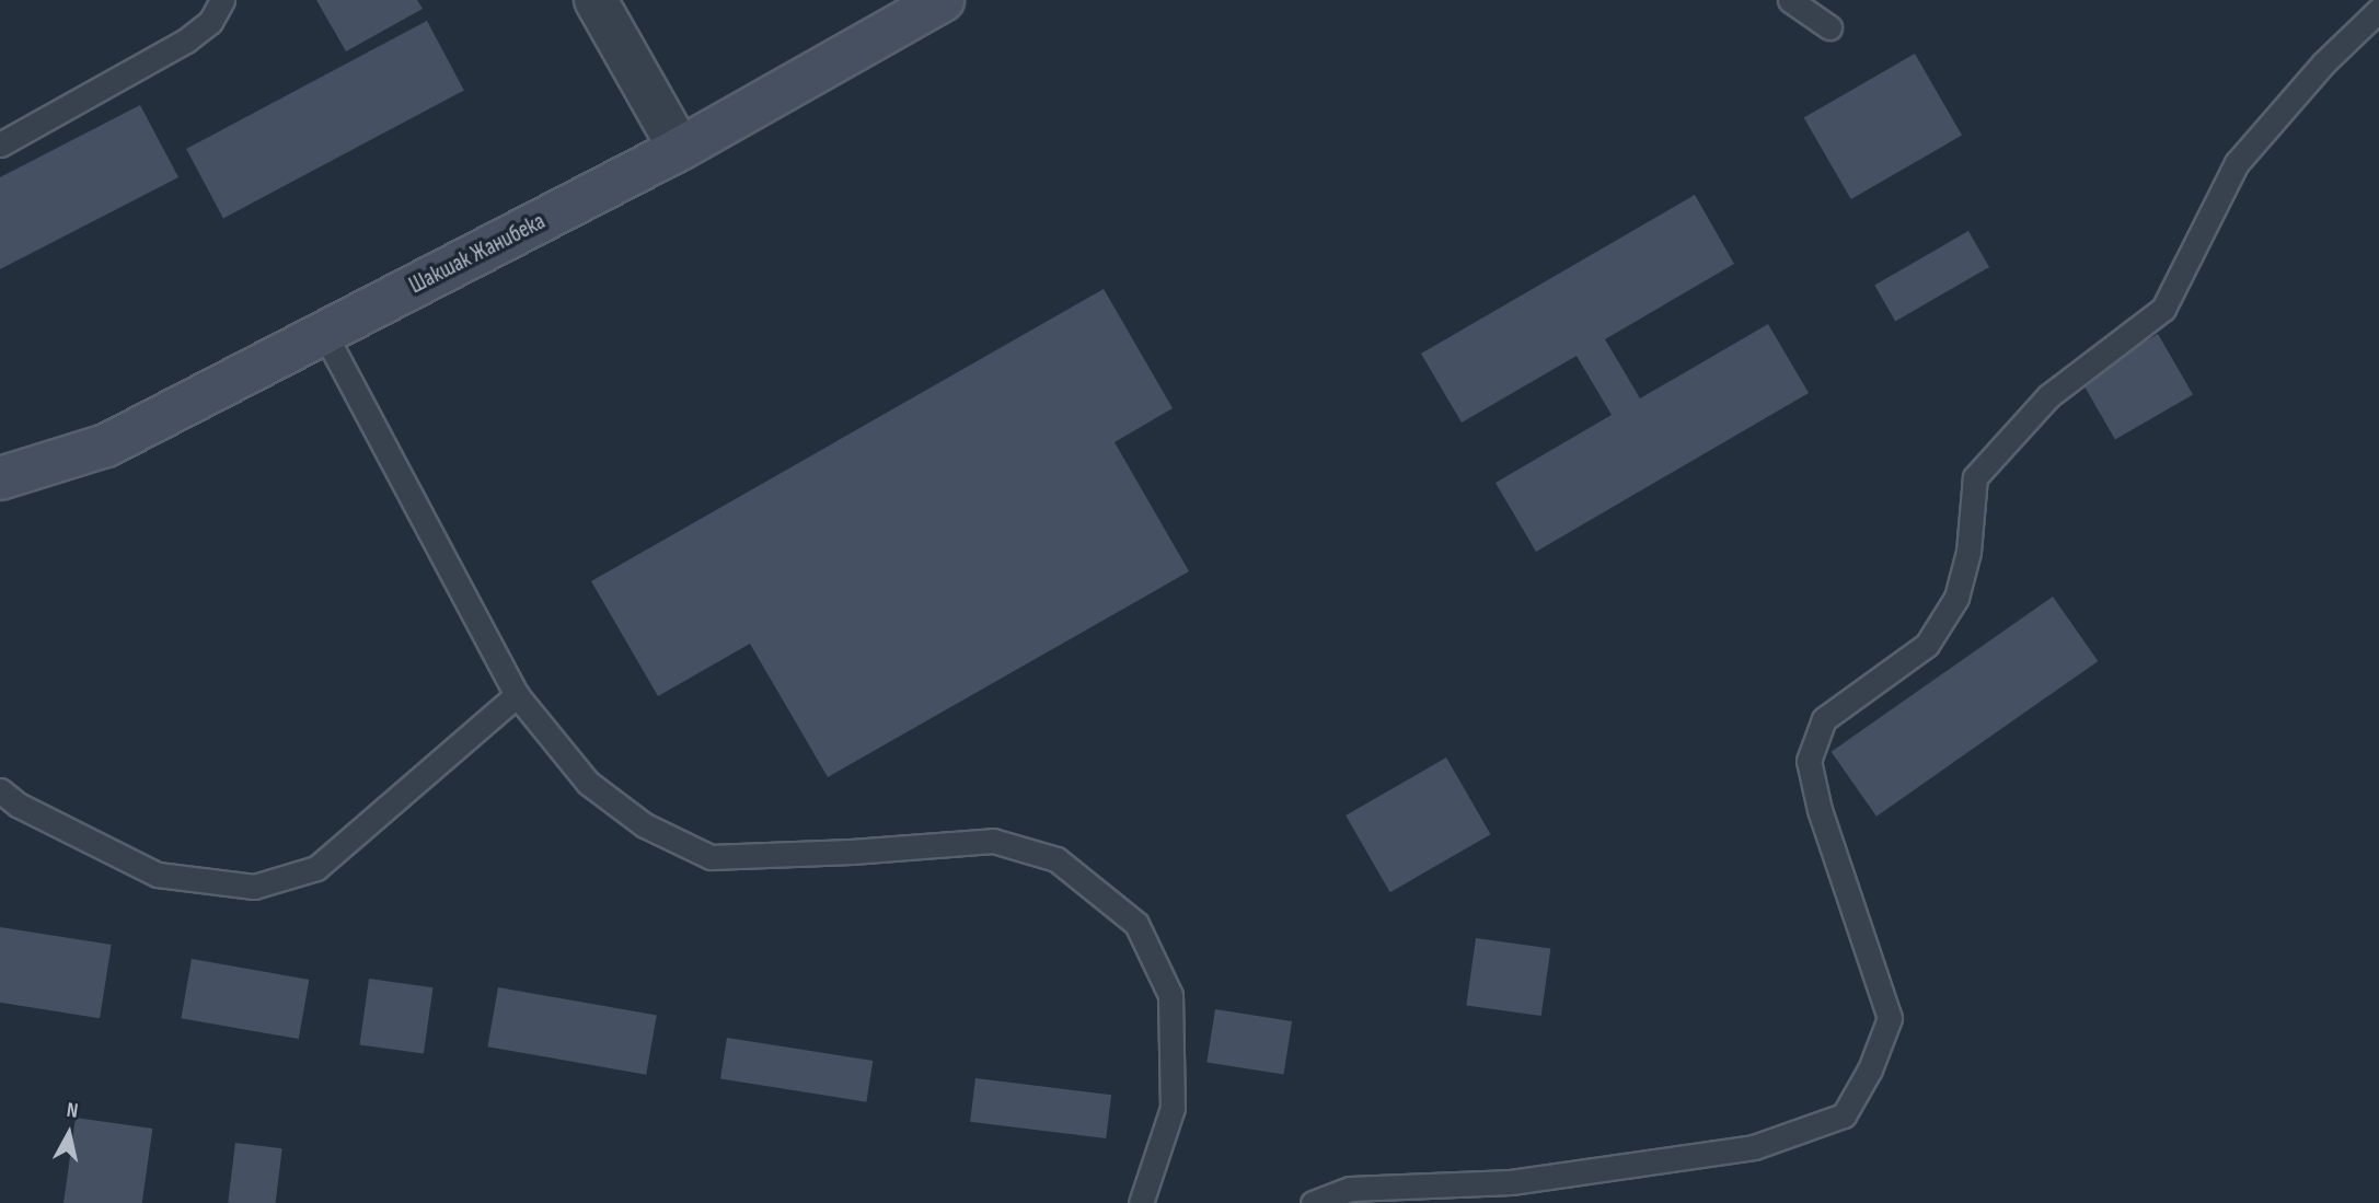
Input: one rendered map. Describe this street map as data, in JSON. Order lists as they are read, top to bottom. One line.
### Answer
{"streets":{"main road":["Шакшак Жанибека"]},"north":"top"}
